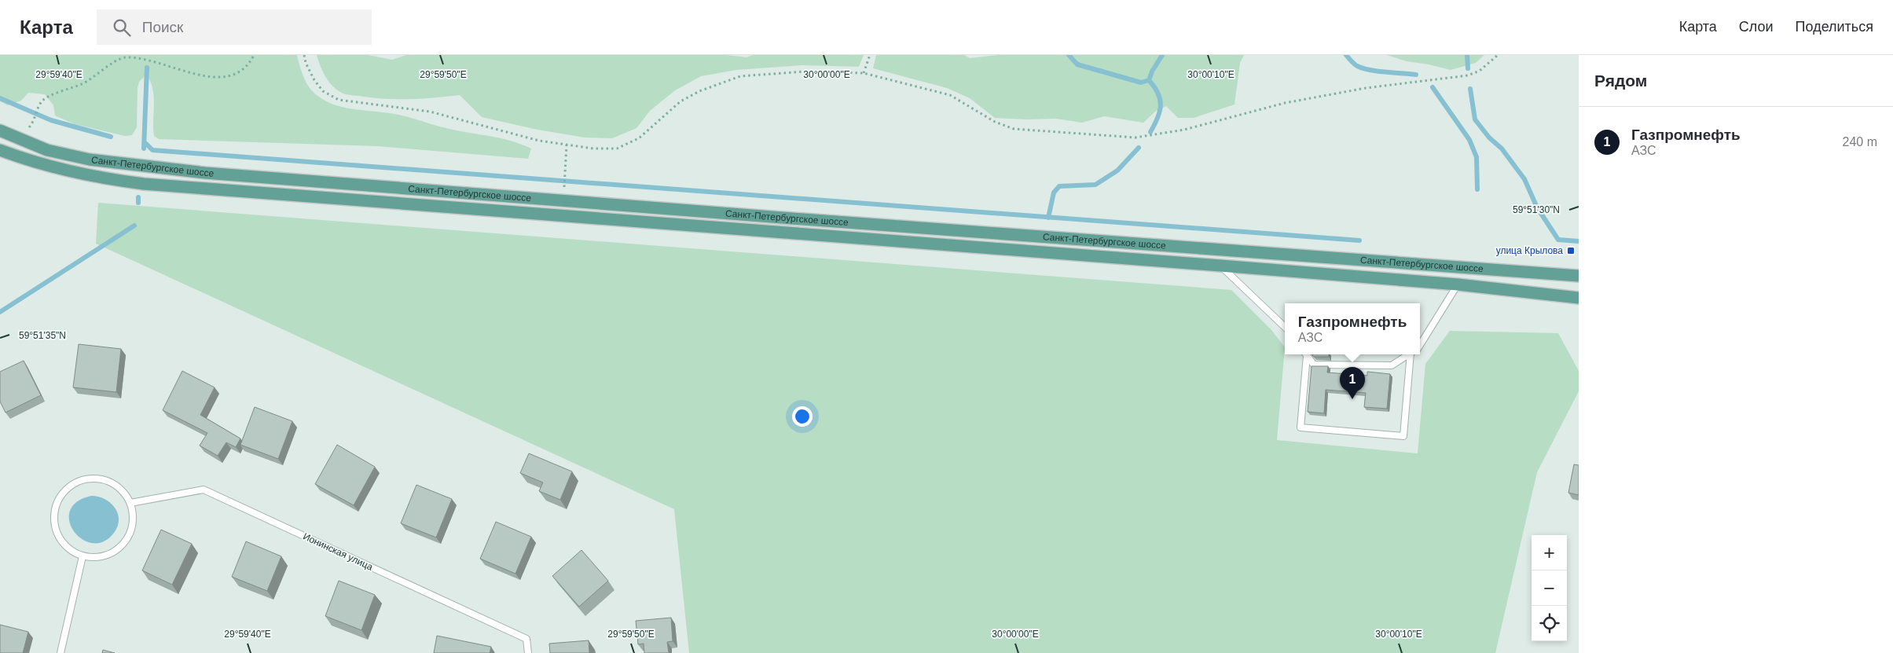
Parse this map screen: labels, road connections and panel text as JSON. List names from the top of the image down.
{
  "streets": {
    "main road": ["Санкт-Петербургское шоссе"],
    "lane": ["Ионинская улица"]
  },
  "places": {
    "transit": ["улица Крылова"]
  },
  "page": {
    "header": "Карта",
    "search": "Поиск",
    "nav": ["Карта", "Слои", "Поделиться"],
    "heading": "Рядом",
    "list": [
      {
        "mark": "1",
        "name": "Газпромнефть",
        "note": "АЗС",
        "value": "240 m"
      }
    ],
    "popup": ["Газпромнефть", "АЗС"],
    "pins": "1",
    "map_buttons": ["+", "−"]
  },
  "coordinates": [
    "29°59'40\"E",
    "29°59'50\"E",
    "30°00'00\"E",
    "30°00'10\"E",
    "59°51'30\"N",
    "59°51'35\"N"
  ]
}
